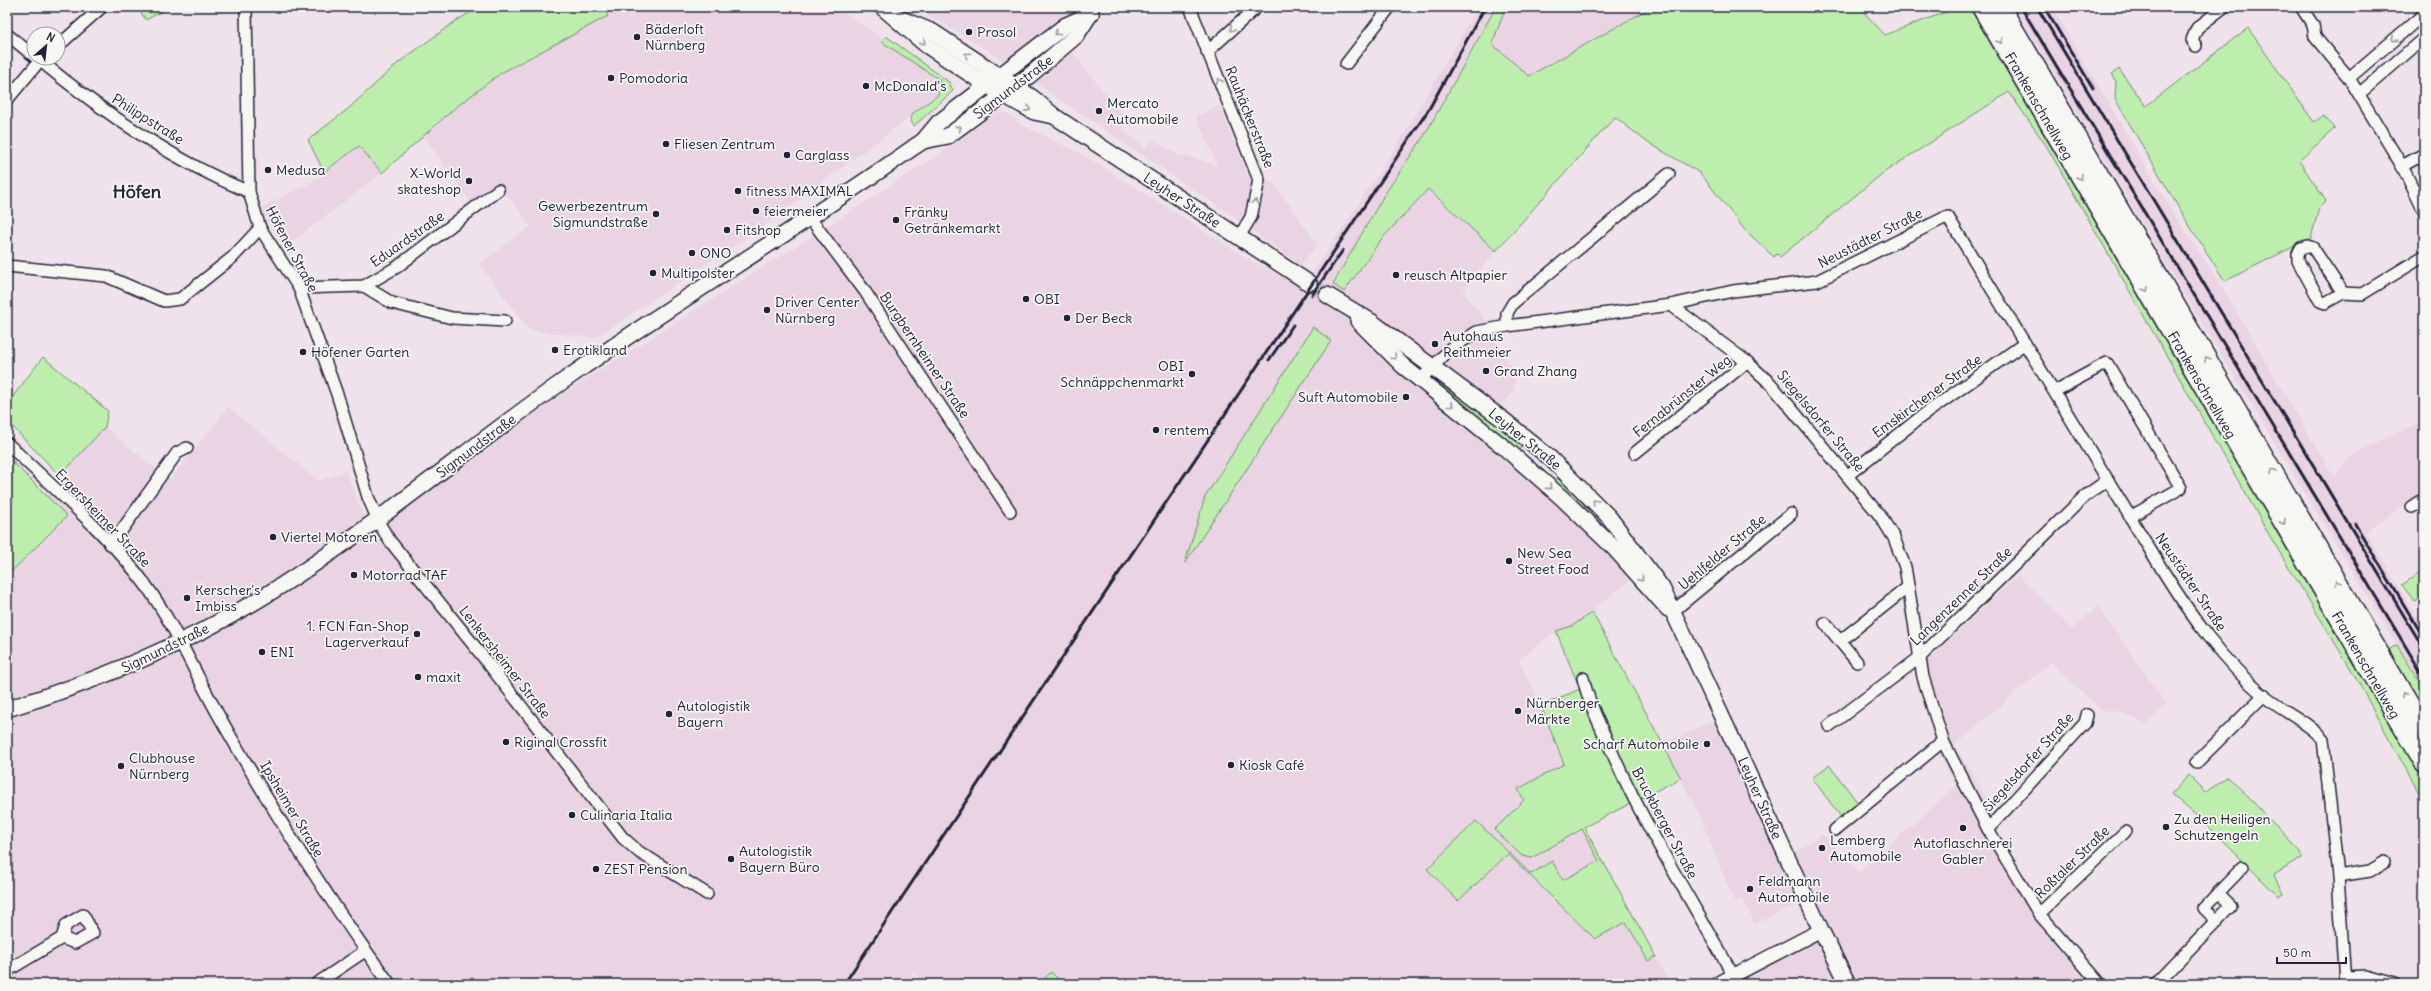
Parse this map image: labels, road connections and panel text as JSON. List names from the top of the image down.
{
  "streets": {
    "highway": ["Frankenschnellweg"],
    "main road": ["Sigmundstraße", "Leyher Straße"],
    "street": [
      "Rauhäckerstraße",
      "Philippstraße",
      "Neustädter Straße",
      "Eduardstraße",
      "Höfener Straße",
      "Burgbernheimer Straße",
      "Fernabrünster Weg",
      "Emskirchener Straße",
      "Siegelsdorfer Straße",
      "Ergersheimer Straße",
      "Uehlfelder Straße",
      "Langenzenner Straße",
      "Lenkersheimer Straße",
      "Ipsheimer Straße",
      "Bruckberger Straße",
      "Roßtaler Straße"
    ]
  },
  "crossings": [
    ["Sigmundstraße", "Leyher Straße"],
    ["Sigmundstraße", "Höfener Straße"],
    ["Sigmundstraße", "Burgbernheimer Straße"],
    ["Sigmundstraße", "Ergersheimer Straße"],
    ["Sigmundstraße", "Lenkersheimer Straße"],
    ["Sigmundstraße", "Ipsheimer Straße"],
    ["Rauhäckerstraße", "Leyher Straße"],
    ["Philippstraße", "Höfener Straße"],
    ["Leyher Straße", "Neustädter Straße"],
    ["Leyher Straße", "Uehlfelder Straße"],
    ["Neustädter Straße", "Emskirchener Straße"],
    ["Neustädter Straße", "Siegelsdorfer Straße"],
    ["Neustädter Straße", "Langenzenner Straße"],
    ["Eduardstraße", "Höfener Straße"],
    ["Höfener Straße", "Lenkersheimer Straße"],
    ["Fernabrünster Weg", "Siegelsdorfer Straße"],
    ["Emskirchener Straße", "Siegelsdorfer Straße"],
    ["Siegelsdorfer Straße", "Langenzenner Straße"],
    ["Siegelsdorfer Straße", "Roßtaler Straße"],
    ["Ergersheimer Straße", "Ipsheimer Straße"]
  ],
  "one_way": ["Rauhäckerstraße"],
  "districts": ["Höfen"],
  "places": [
    "Prosol",
    "Bäderloft Nürnberg",
    "Pomodoria",
    "McDonald's",
    "Mercato Automobile",
    "Fliesen Zentrum",
    "Carglass",
    "Medusa",
    "X-World skateshop",
    "fitness MAXIMAL",
    "feiermeier",
    "Gewerbezentrum Sigmundstraße",
    "Fränky Getränkemarkt",
    "Fitshop",
    "ONO",
    "Multipolster",
    "reusch Altpapier",
    "OBI",
    "Driver Center Nürnberg",
    "Der Beck",
    "Autohaus Reithmeier",
    "Erotikland",
    "Höfener Garten",
    "Grand Zhang",
    "OBI Schnäppchenmarkt",
    "Suft Automobile",
    "rentem",
    "Viertel Motoren",
    "New Sea Street Food",
    "Motorrad TAF",
    "Kerscher's Imbiss",
    "1. FCN Fan-Shop Lagerverkauf",
    "ENI",
    "maxit",
    "Nürnberger Märkte",
    "Autologistik Bayern",
    "Riginal Crossfit",
    "Scharf Automobile",
    "Kiosk Café",
    "Clubhouse Nürnberg",
    "Culinaria Italia",
    "Zu den Heiligen Schutzengeln",
    "Autoflaschnerei Gabler",
    "Lemberg Automobile",
    "Autologistik Bayern Büro",
    "ZEST Pension",
    "Feldmann Automobile"
  ],
  "scale_bar": "50 m",
  "north": "top right"
}
